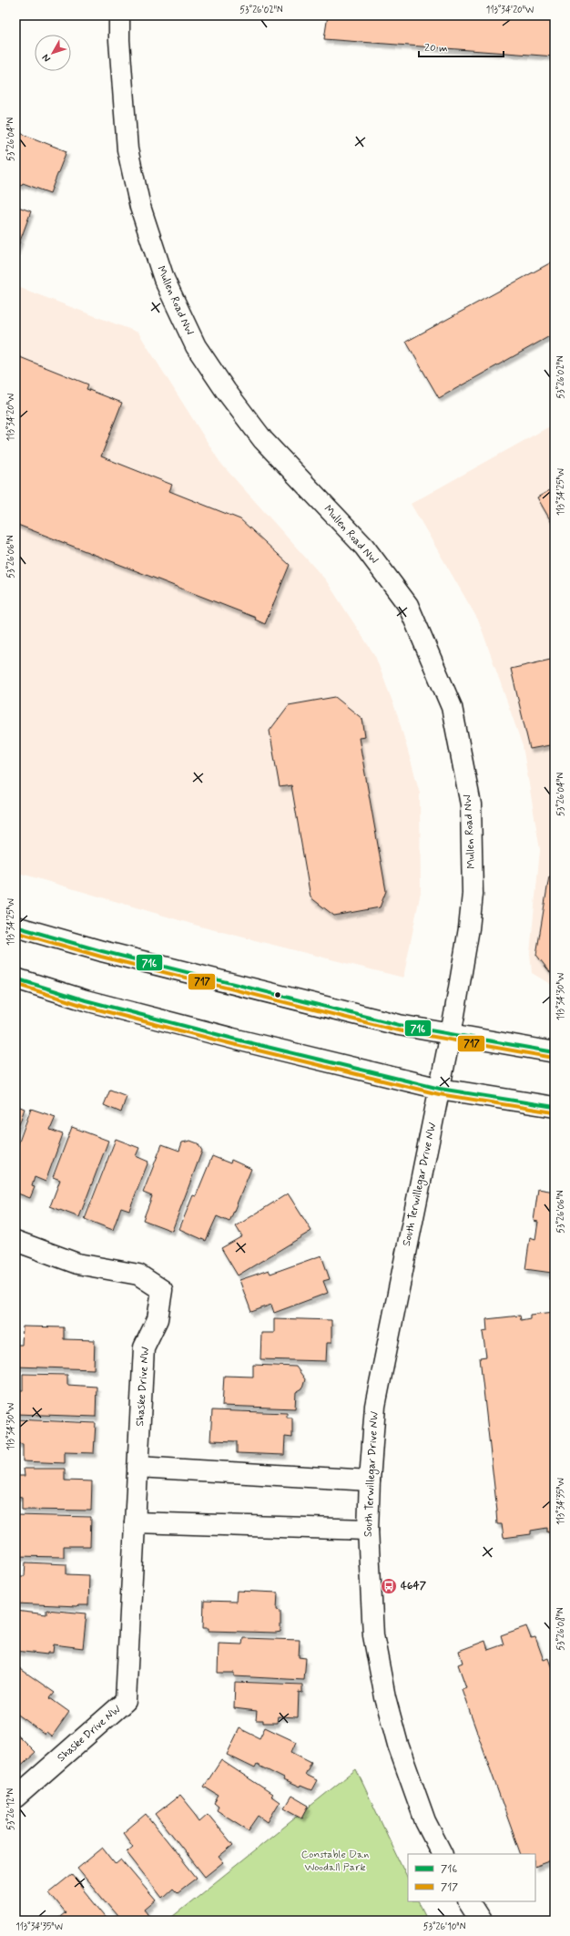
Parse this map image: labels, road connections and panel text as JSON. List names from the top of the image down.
{
  "streets": {
    "street": ["Mullen Road NW", "South Terwillegar Drive NW", "Shaske Drive NW"]
  },
  "crossings": [
    ["Mullen Road NW", "South Terwillegar Drive NW"]
  ],
  "parks": ["Constable Dan Woodall Park"],
  "places": {
    "bus stop": ["4647"]
  },
  "lines": ["transit line 716", "transit line 717"],
  "legend": ["716", "717"],
  "scale_bar": "20 m",
  "north": "bottom left",
  "coordinates": [
    "53°26'02\"N",
    "113°34'20\"W",
    "53°26'04\"N",
    "113°34'25\"W",
    "53°26'06\"N",
    "113°34'30\"W",
    "113°34'35\"W",
    "53°26'08\"N",
    "53°26'12\"N",
    "53°26'10\"N"
  ]
}
